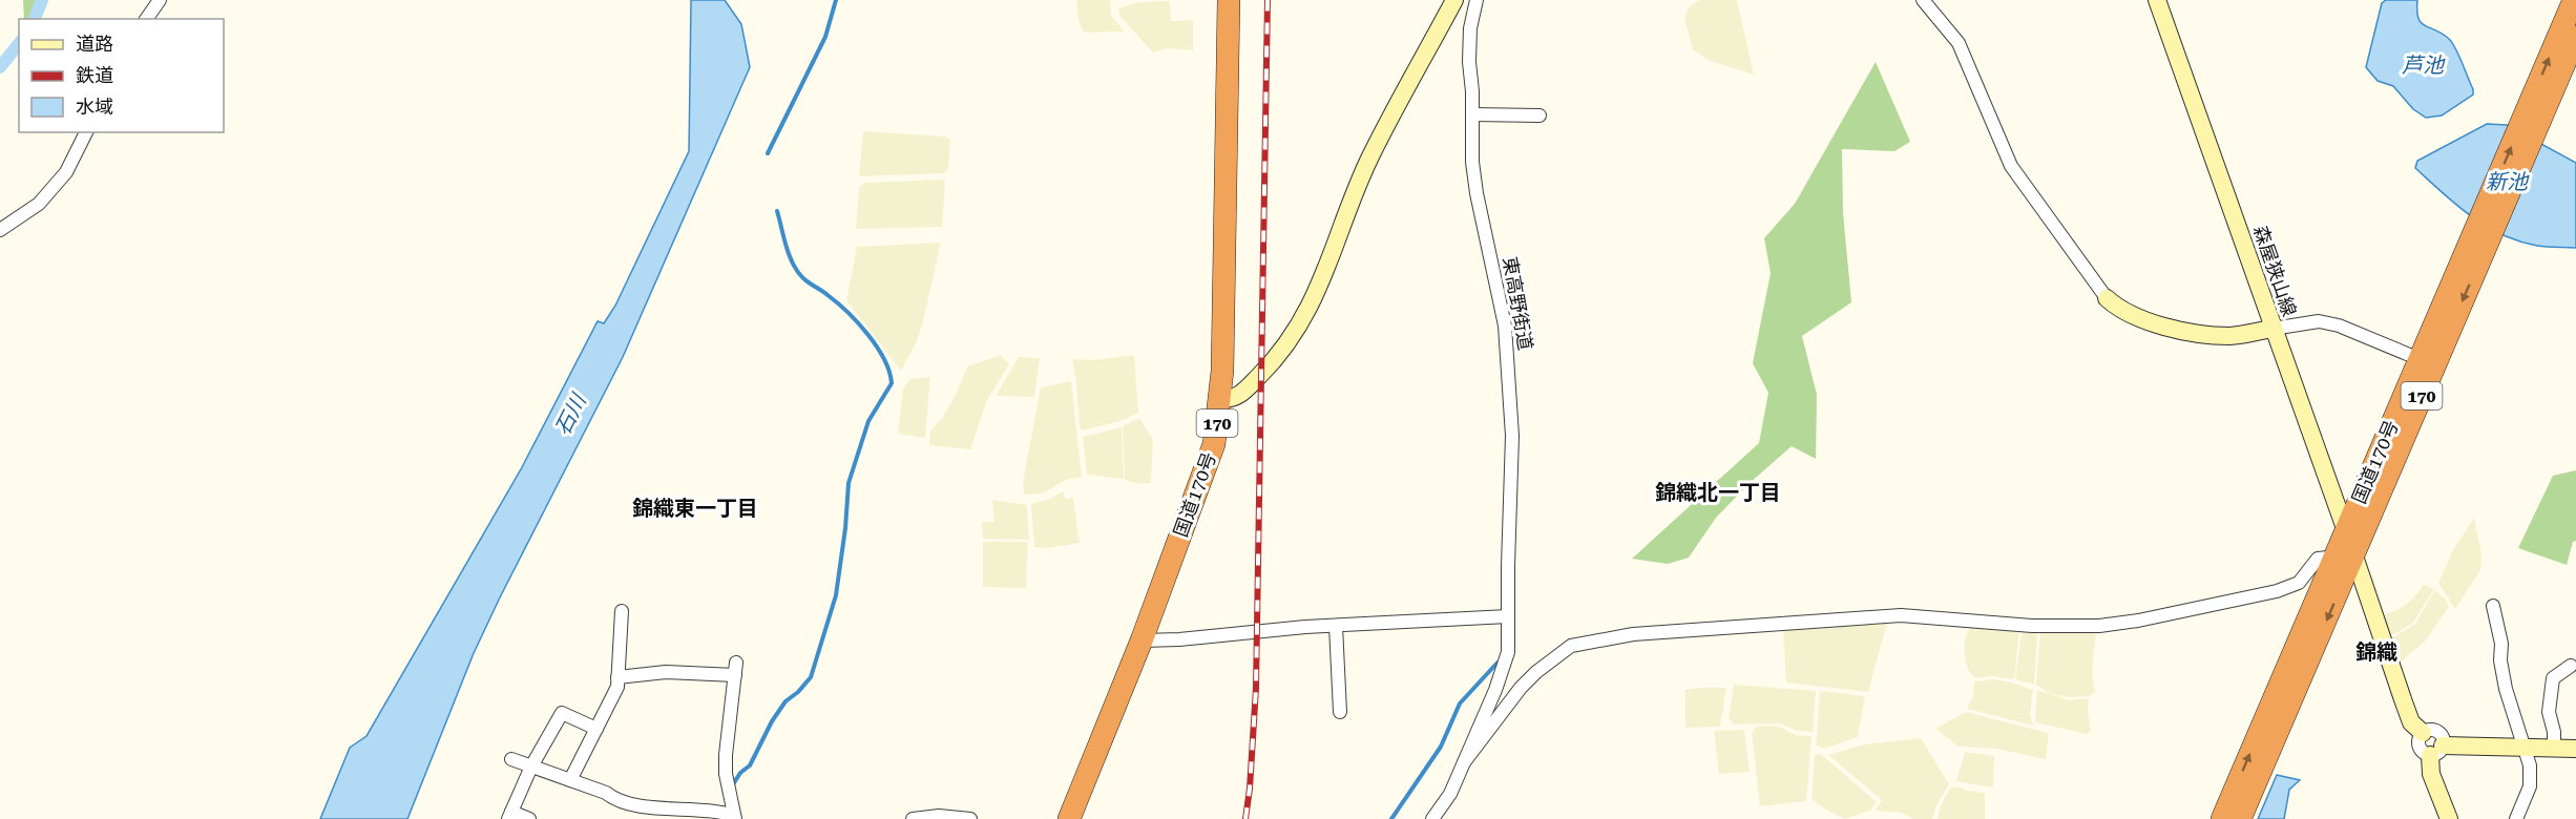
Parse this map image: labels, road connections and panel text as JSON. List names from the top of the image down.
{
  "streets": {
    "highway": ["170", "国道170号"],
    "street": ["森屋狭山線", "東高野街道"]
  },
  "crossings": [
    ["森屋狭山線", "国道170号"]
  ],
  "districts": ["錦織北一丁目", "錦織東一丁目", "錦織"],
  "water": ["芦池", "新池", "石川"],
  "legend": ["道路", "鉄道", "水域"]
}
